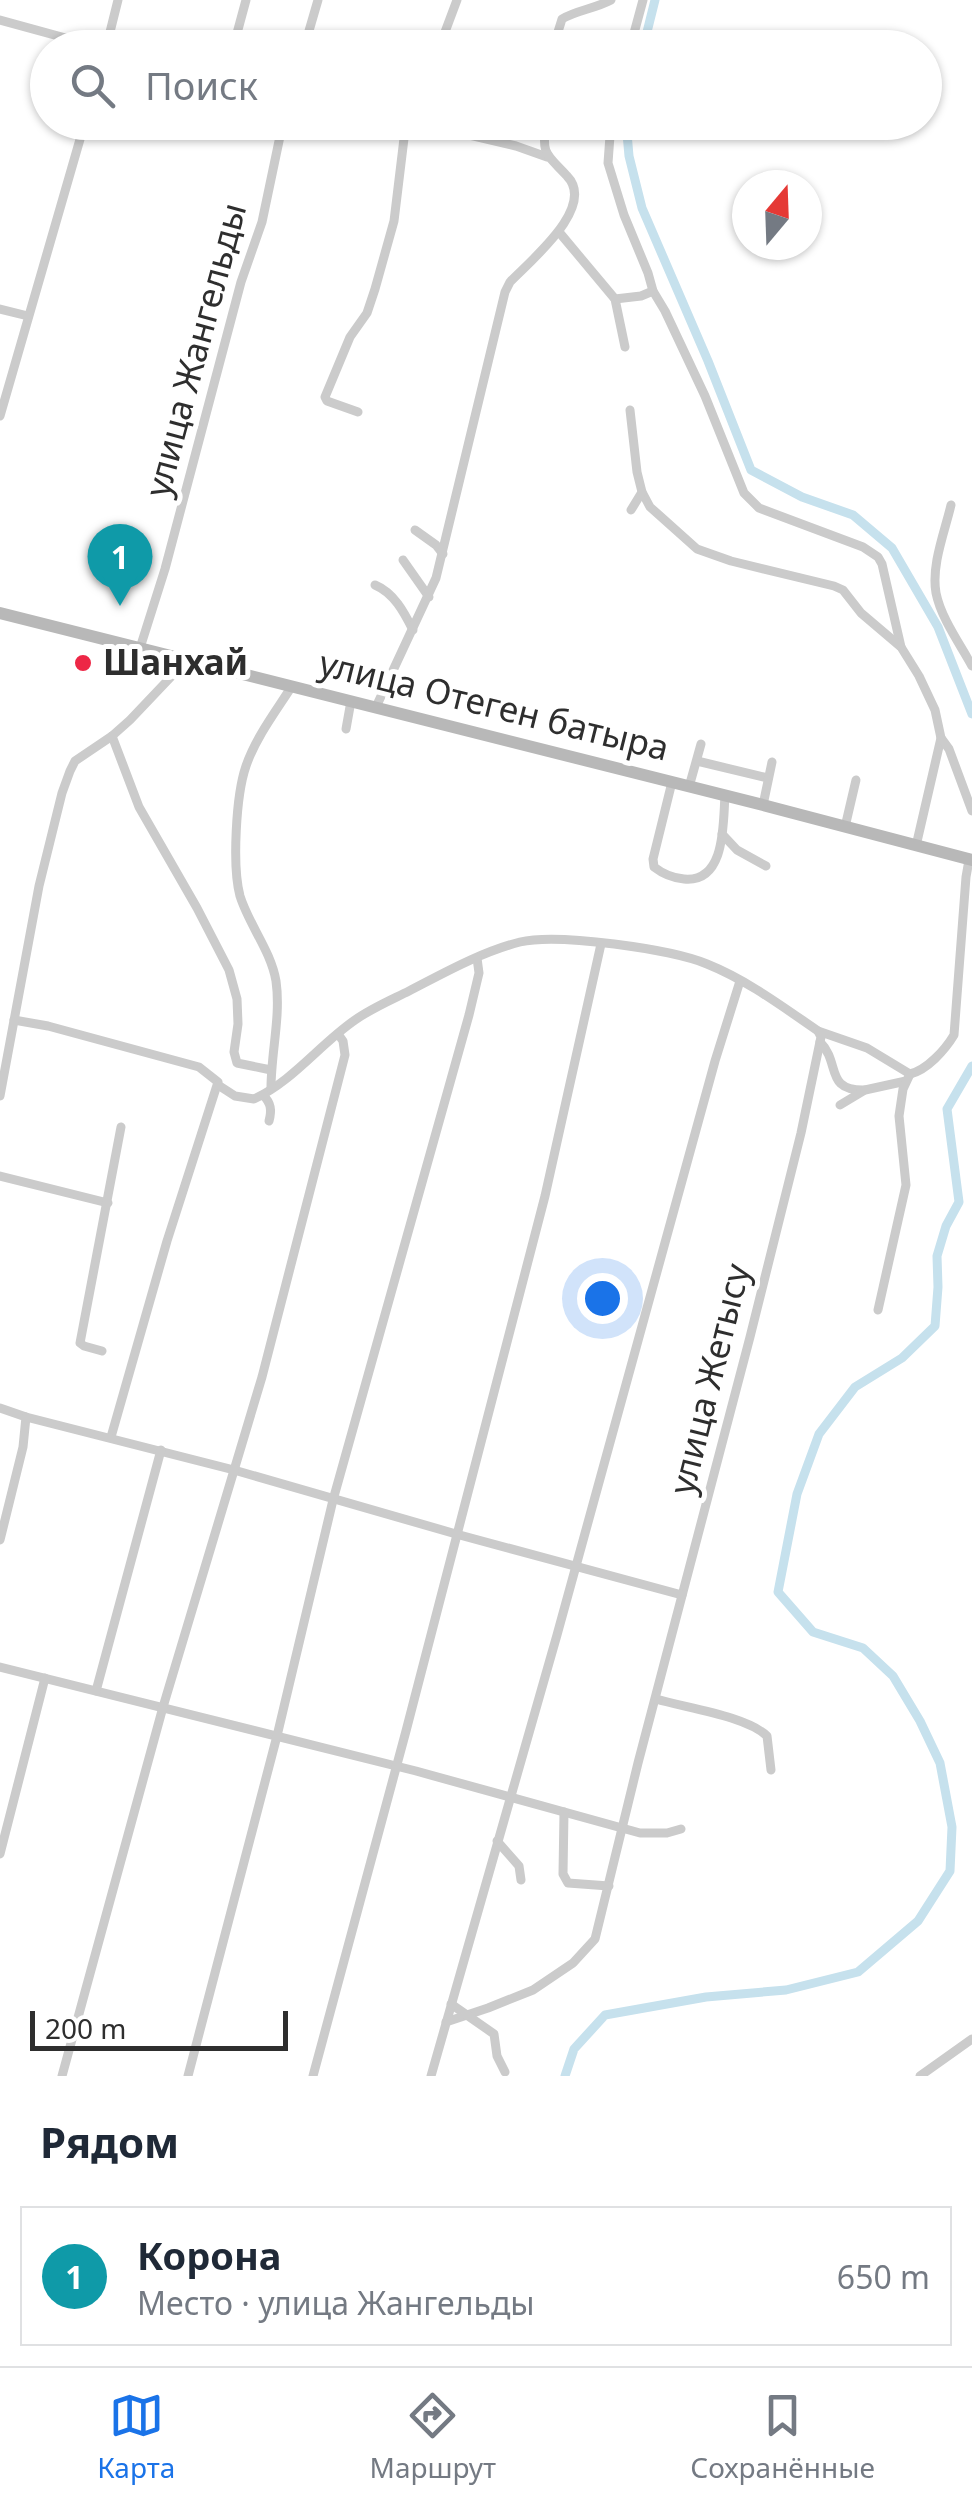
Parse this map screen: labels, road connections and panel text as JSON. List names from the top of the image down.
{
  "streets": {
    "main road": ["улица Отеген батыра"],
    "street": ["улица Жангельды", "улица Жетысу"]
  },
  "crossings": [
    ["улица Жангельды", "улица Отеген батыра"]
  ],
  "places": ["Шанхай"],
  "scale_bar": "200 m",
  "north": "top",
  "page": {
    "search": "Поиск",
    "pins": "1",
    "scale": "200 m",
    "heading": "Рядом",
    "list": [
      {
        "mark": "1",
        "name": "Корона",
        "note": "Место · улица Жангельды",
        "value": "650 m"
      }
    ],
    "nav": ["Карта", "Маршрут", "Сохранённые"]
  }
}
